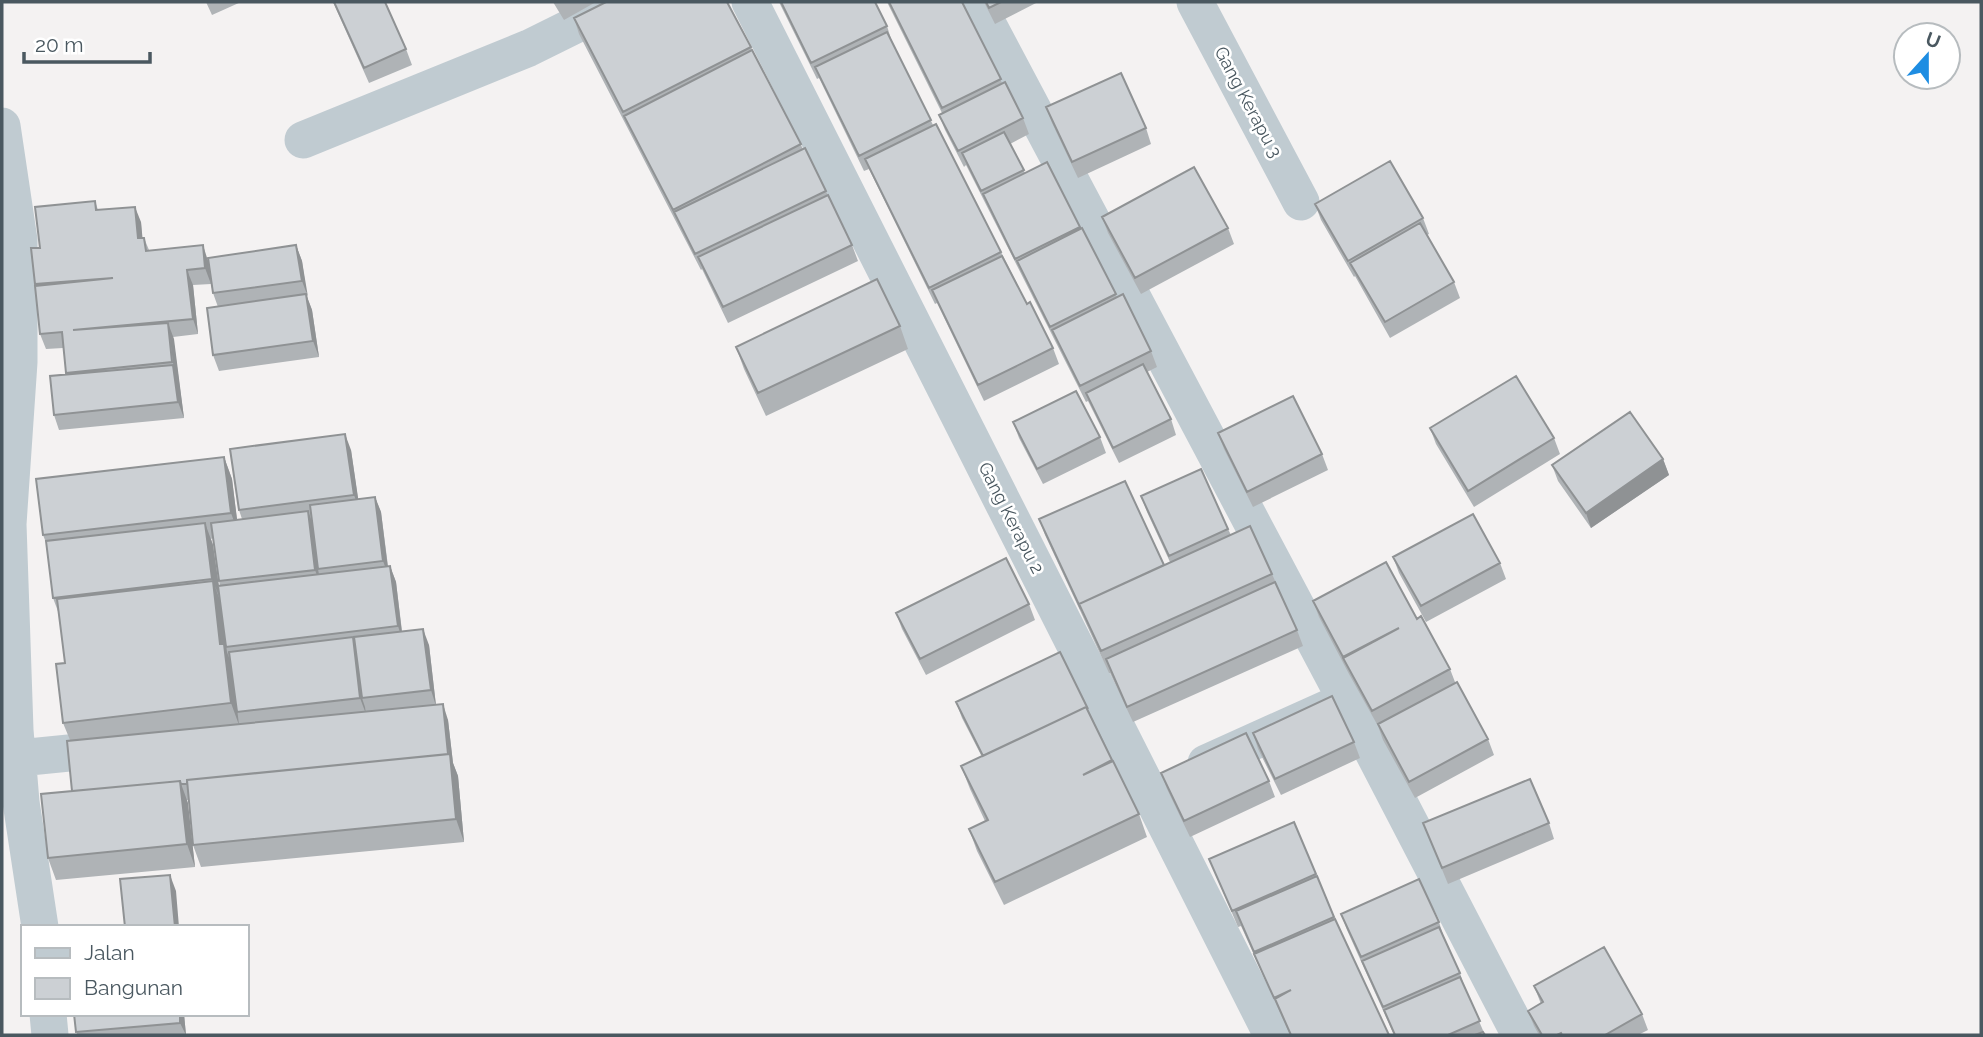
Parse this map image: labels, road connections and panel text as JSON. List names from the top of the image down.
{
  "streets": {
    "street": ["Gang Kerapu 3", "Gang Kerapu 2"]
  },
  "legend": ["Jalan", "Bangunan"],
  "scale_bar": "20 m",
  "north": "top"
}
